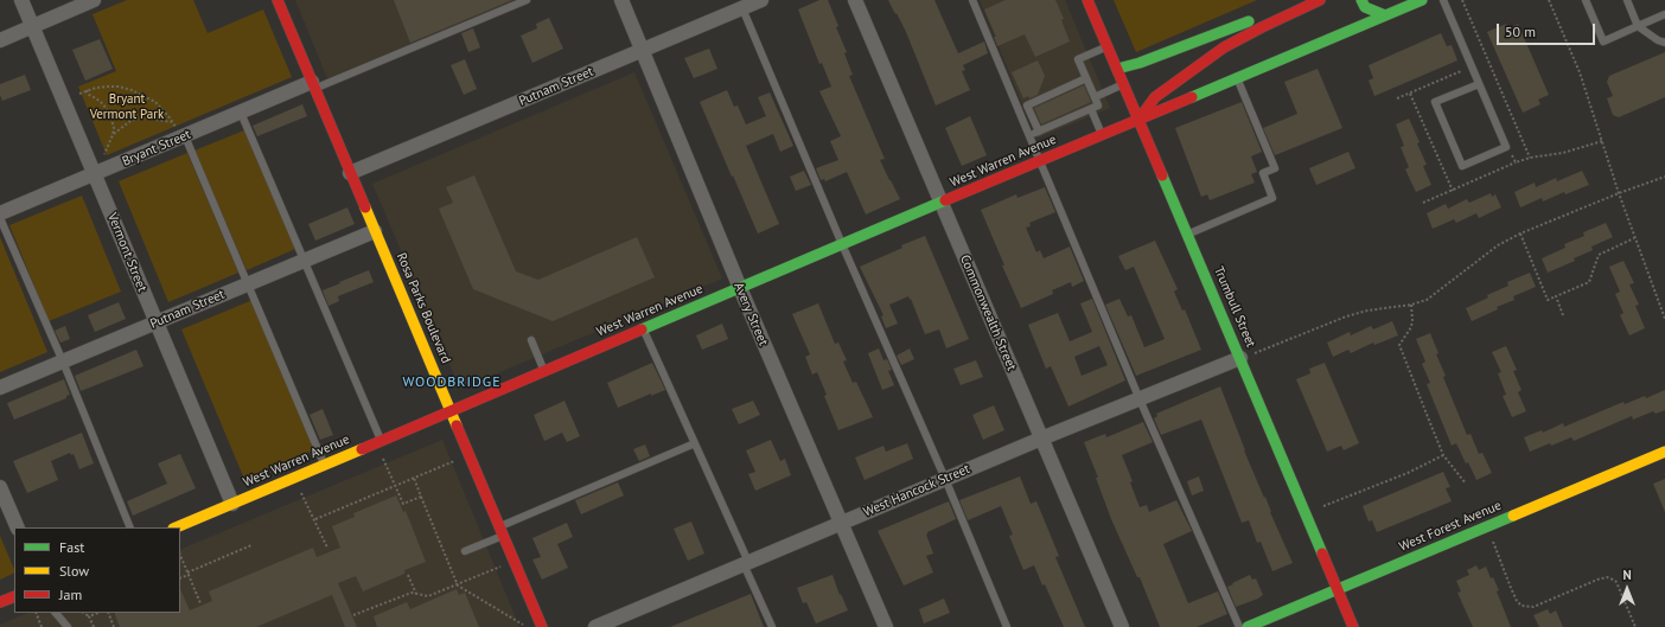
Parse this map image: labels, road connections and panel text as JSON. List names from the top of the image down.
{
  "streets": {
    "main road": [
      "West Warren Avenue",
      "Trumbull Street",
      "Rosa Parks Boulevard",
      "West Forest Avenue"
    ],
    "street": [
      "Putnam Street",
      "Bryant Street",
      "Vermont Street",
      "Commonwealth Street",
      "Avery Street",
      "West Hancock Street"
    ]
  },
  "crossings": [
    ["Putnam Street", "Vermont Street"],
    ["Putnam Street", "Rosa Parks Boulevard"],
    ["Putnam Street", "Avery Street"],
    ["Bryant Street", "Vermont Street"],
    ["Bryant Street", "Rosa Parks Boulevard"],
    ["West Warren Avenue", "Vermont Street"],
    ["West Warren Avenue", "Trumbull Street"],
    ["West Warren Avenue", "Rosa Parks Boulevard"],
    ["West Warren Avenue", "Commonwealth Street"],
    ["West Warren Avenue", "Avery Street"],
    ["Trumbull Street", "West Hancock Street"],
    ["Trumbull Street", "West Forest Avenue"],
    ["Commonwealth Street", "West Hancock Street"],
    ["Avery Street", "West Hancock Street"]
  ],
  "districts": ["WOODBRIDGE"],
  "parks": ["Bryant Vermont Park"],
  "legend": ["Fast", "Slow", "Jam"],
  "scale_bar": "50 m",
  "north": "top"
}
